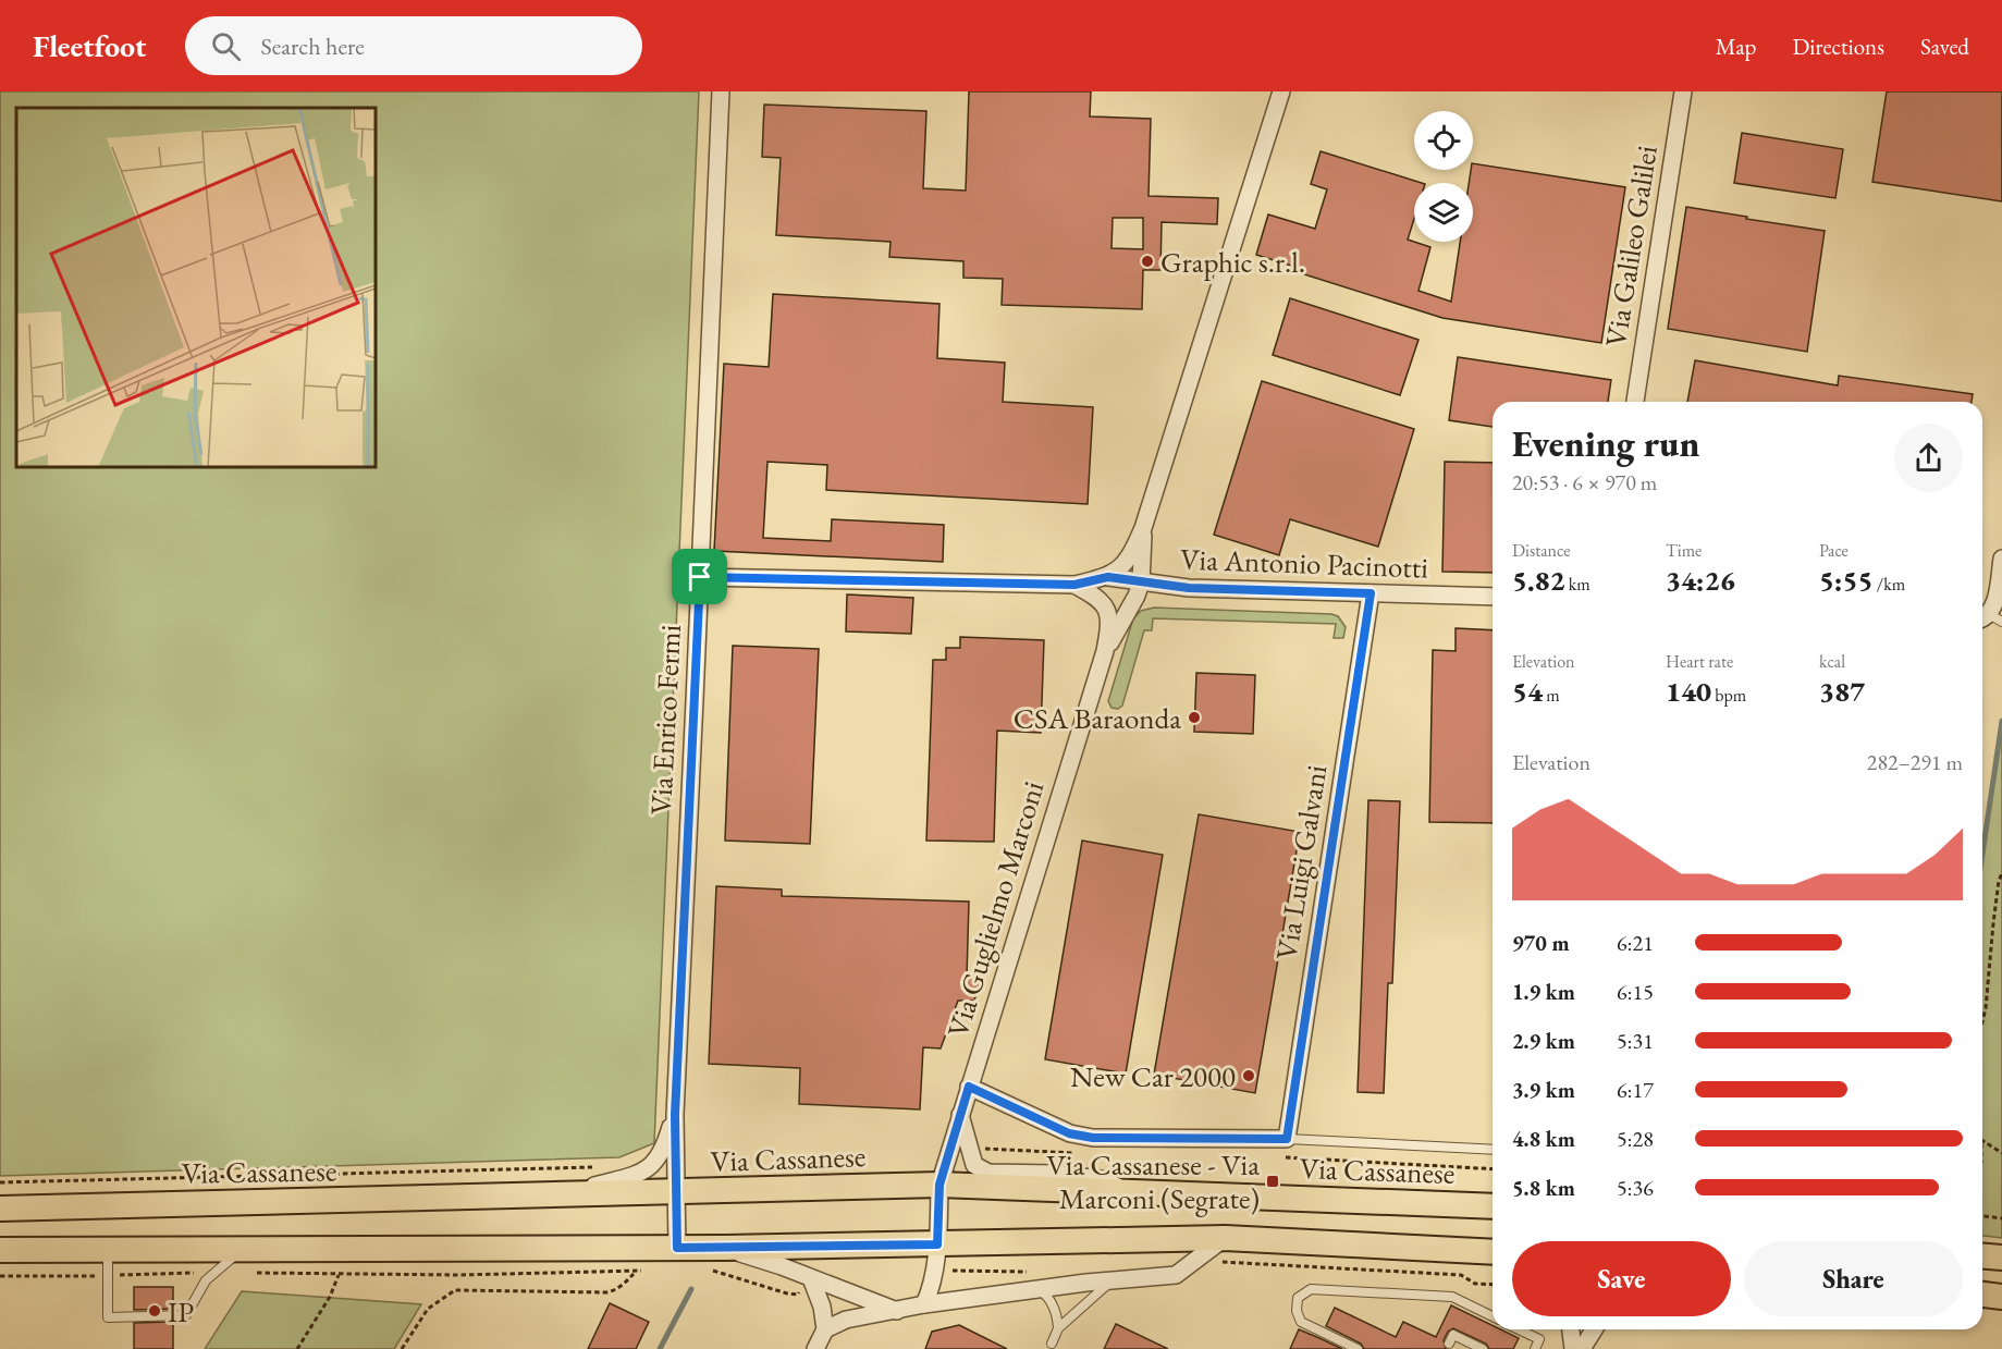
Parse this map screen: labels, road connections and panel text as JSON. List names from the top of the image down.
{
  "streets": {
    "main road": ["Via Cassanese"],
    "street": [
      "Via Galileo Galilei",
      "Via Antonio Pacinotti",
      "Via Enrico Fermi",
      "Via Luigi Galvani",
      "Via Guglielmo Marconi"
    ]
  },
  "crossings": [
    ["Via Antonio Pacinotti", "Via Luigi Galvani"],
    ["Via Antonio Pacinotti", "Via Guglielmo Marconi"],
    ["Via Enrico Fermi", "Via Cassanese"],
    ["Via Guglielmo Marconi", "Via Cassanese"]
  ],
  "places": {
    "other": [
      "Graphic s.r.l.",
      "CSA Baraonda",
      "New Car 2000",
      "IP"
    ],
    "transit": ["Via Cassanese - Via Marconi (Segrate)"]
  },
  "page": {
    "header": "Fleetfoot",
    "search": "Search here",
    "nav": ["Map", "Directions", "Saved"],
    "heading": ["Evening run", "20:53 · 6 × 970 m"],
    "stats": [
      ["Distance", "5.82 km"],
      ["Time", "34:26"],
      ["Pace", "5:55 /km"],
      ["Elevation", "54 m"],
      ["Heart rate", "140 bpm"],
      ["kcal", "387"]
    ],
    "chart": ["Elevation", "282–291 m"],
    "list": [
      {
        "name": "970 m",
        "note": "6:21"
      },
      {
        "name": "1.9 km",
        "note": "6:15"
      },
      {
        "name": "2.9 km",
        "note": "5:31"
      },
      {
        "name": "3.9 km",
        "note": "6:17"
      },
      {
        "name": "4.8 km",
        "note": "5:28"
      },
      {
        "name": "5.8 km",
        "note": "5:36"
      }
    ],
    "buttons": ["Save", "Share"]
  }
}
